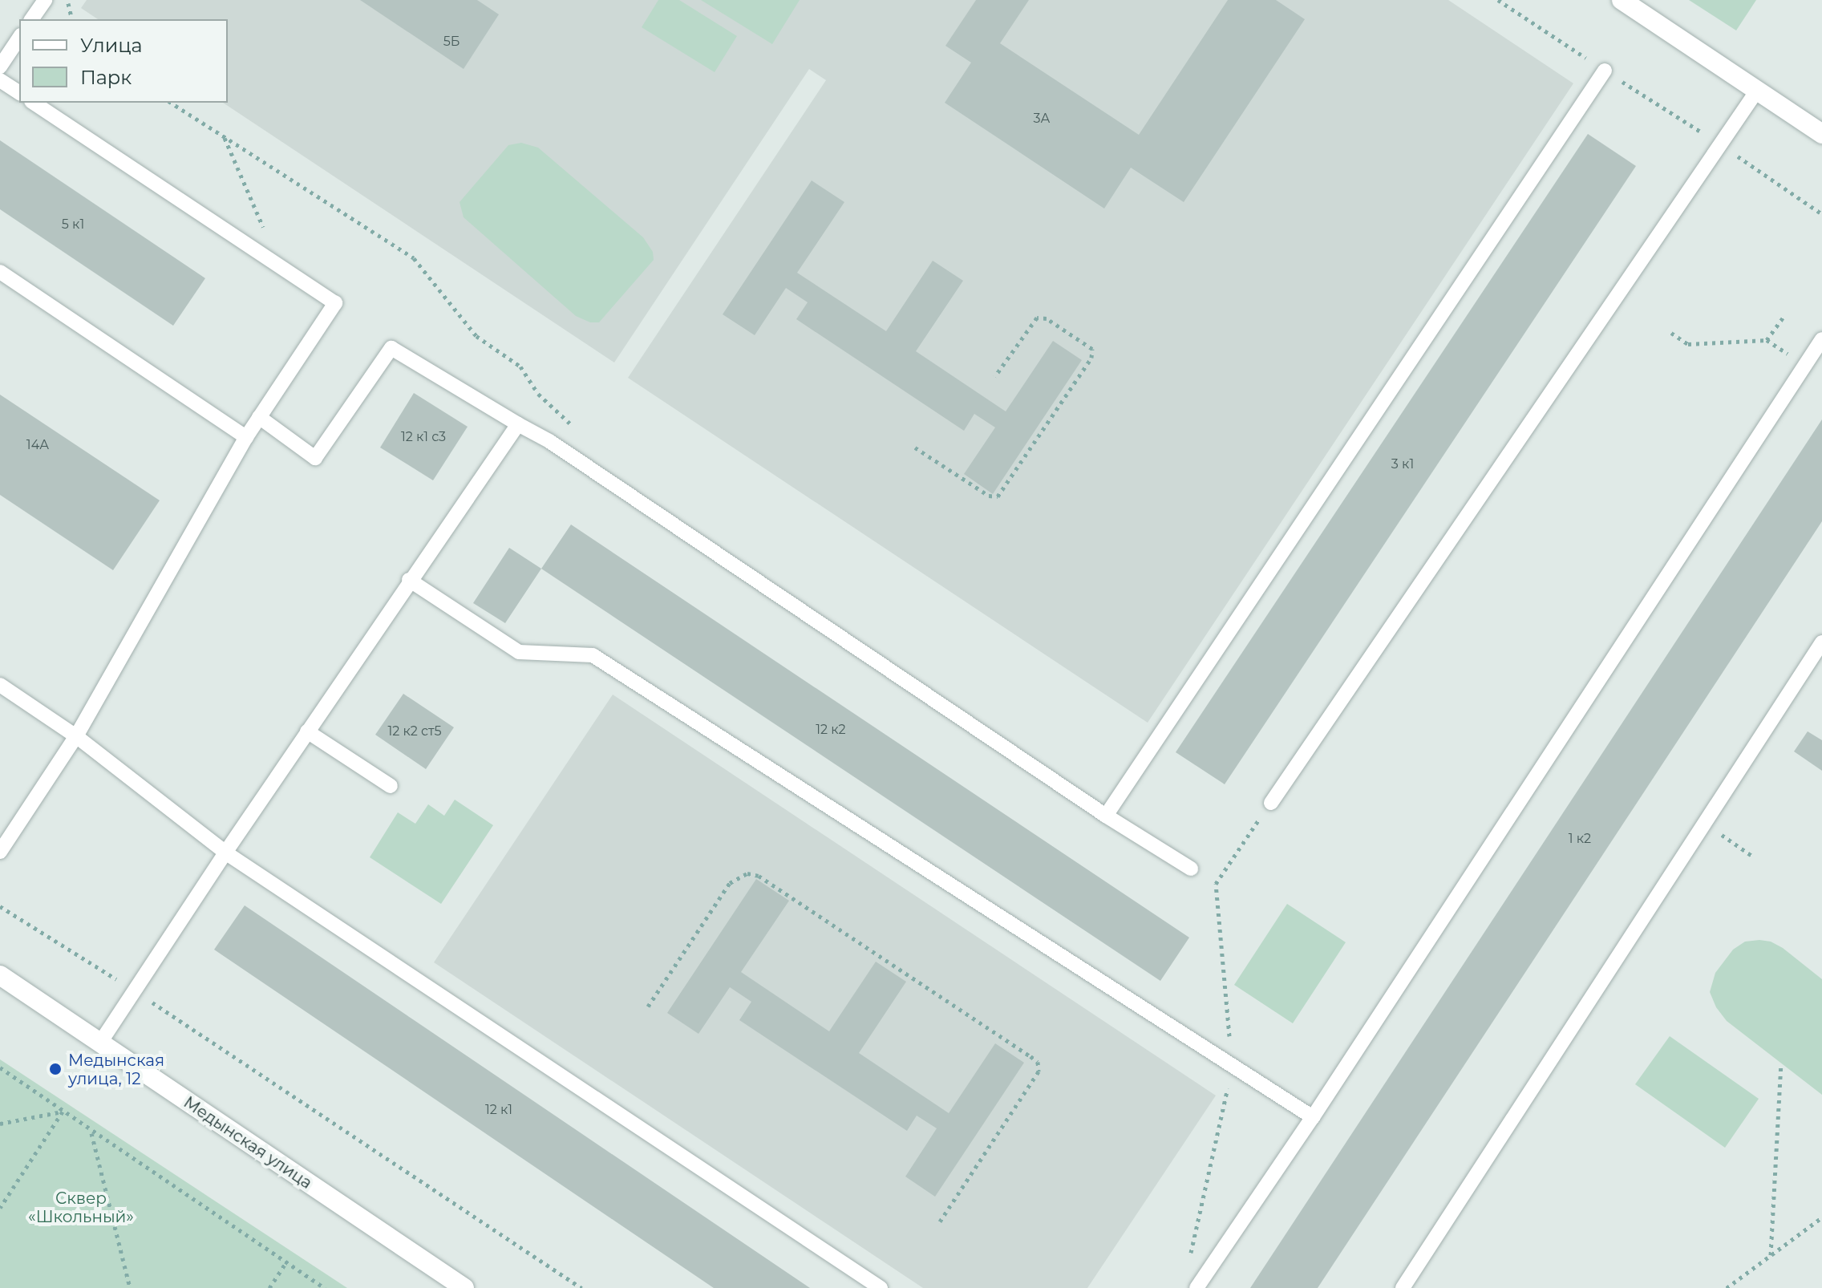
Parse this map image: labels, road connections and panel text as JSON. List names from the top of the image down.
{
  "streets": {
    "street": ["Медынская улица"]
  },
  "parks": ["Сквер «Школьный»"],
  "places": ["Медынская улица, 12"],
  "house_numbers": [
    "5Б",
    "3А",
    "5 к1",
    "12 к1 с3",
    "14А",
    "3 к1",
    "12 к2",
    "12 к2 ст5",
    "1 к2",
    "12 к1"
  ],
  "legend": ["Улица", "Парк"]
}
